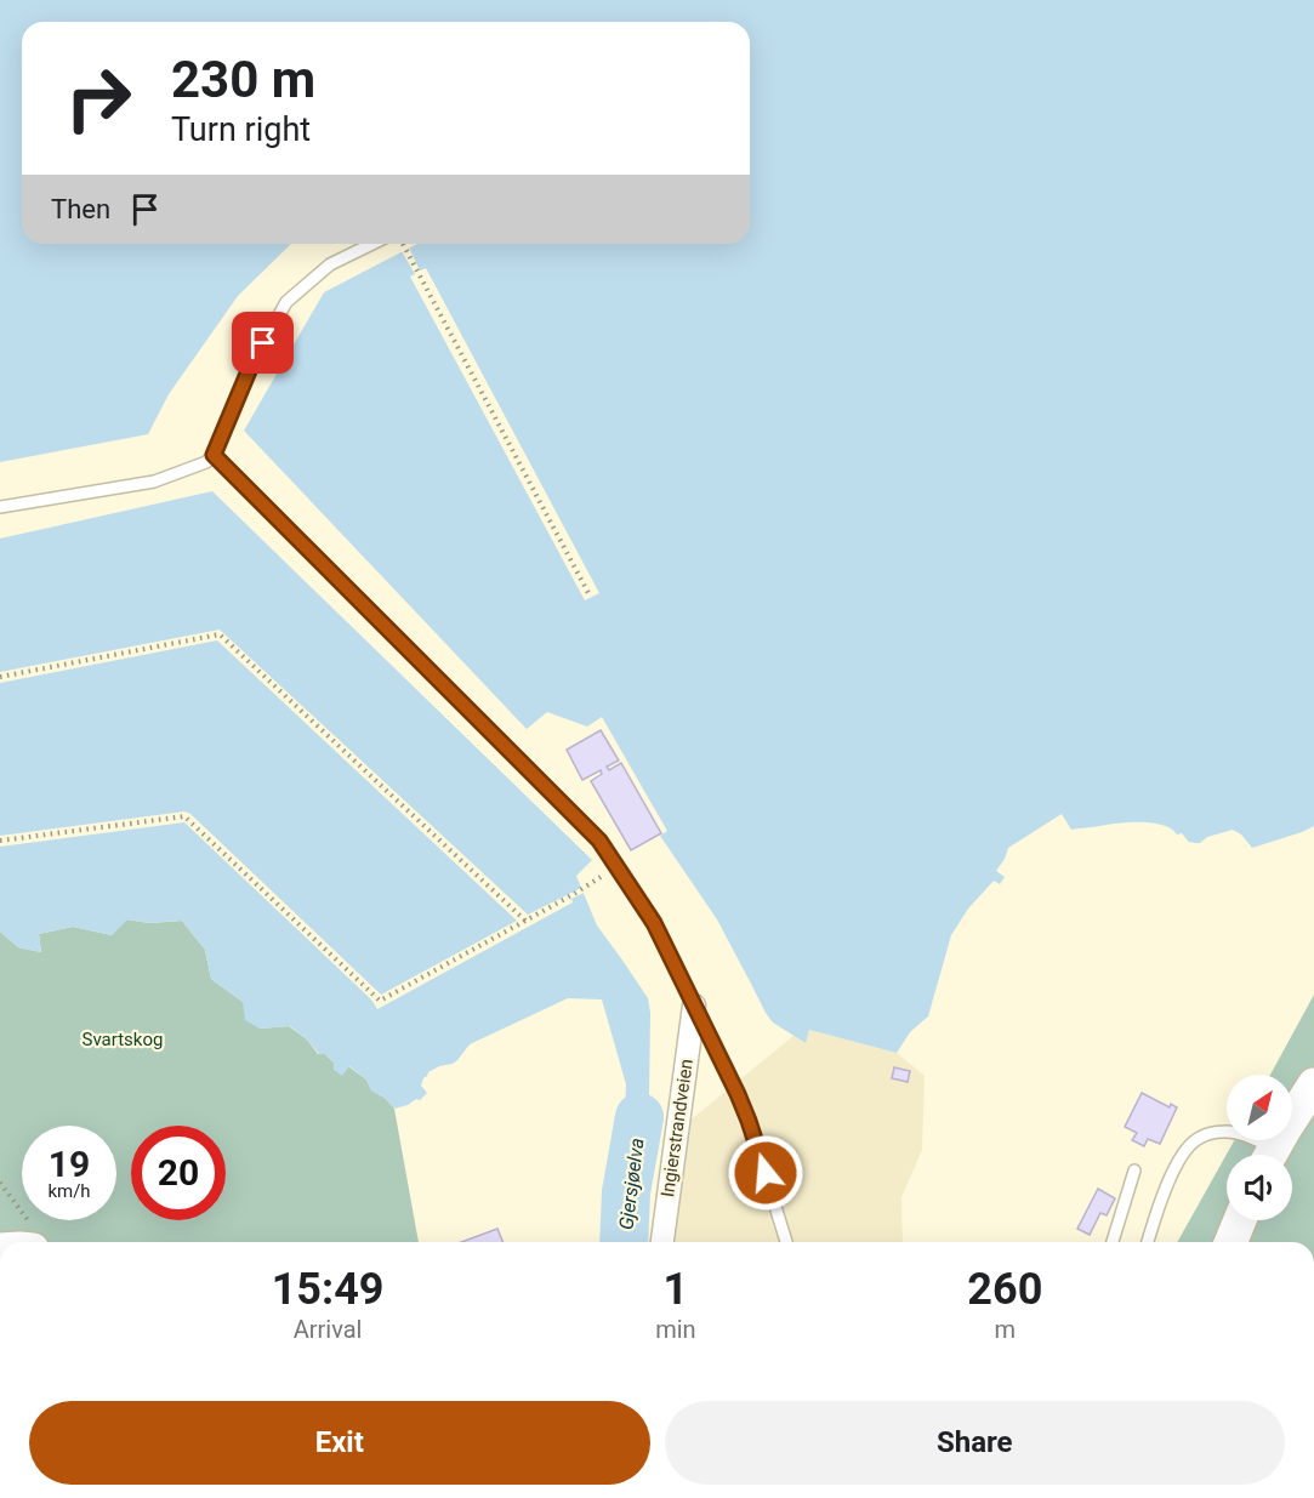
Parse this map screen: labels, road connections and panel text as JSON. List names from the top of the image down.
{
  "streets": {
    "street": ["Ingierstrandveien"]
  },
  "water": ["Gjersjøelva"],
  "parks": ["Svartskog"],
  "north": "top right",
  "page": {
    "turn": ["230 m", "Turn right"],
    "then": "Then",
    "speed": "19 km/h",
    "limit": "20",
    "eta": [
      "15:49",
      "Arrival",
      "1",
      "min",
      "260",
      "m"
    ],
    "buttons": ["Exit", "Share"]
  }
}
